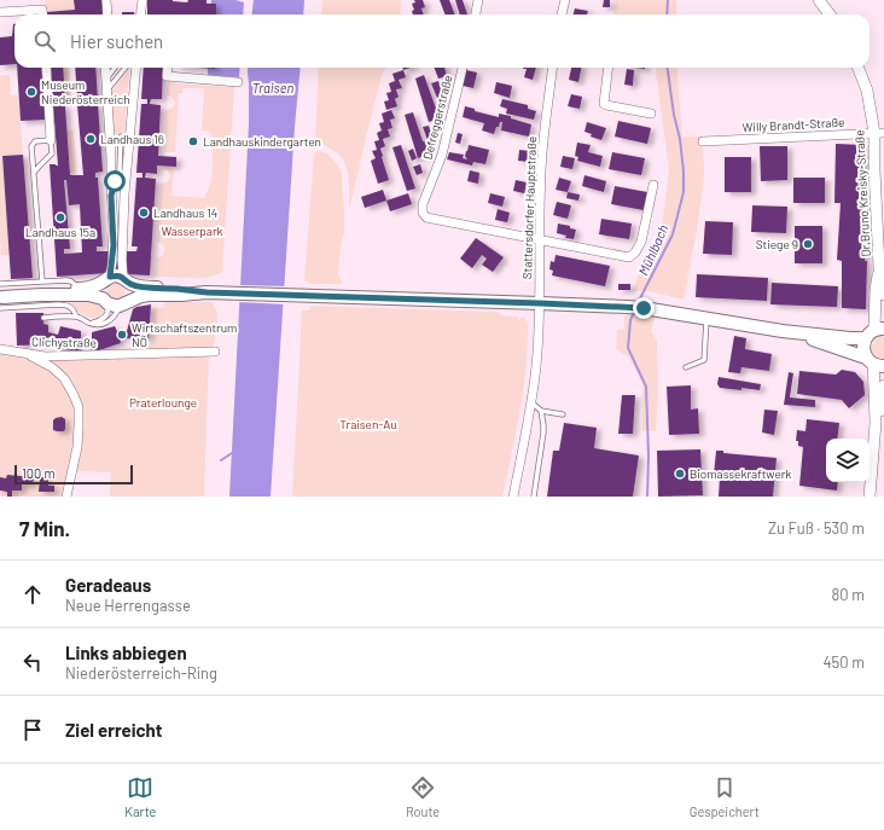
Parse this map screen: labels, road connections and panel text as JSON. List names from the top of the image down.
{
  "streets": {
    "main road": ["Dr.Bruno Kreisky-Straße"],
    "street": [
      "Defreggerstraße",
      "Willy Brandt-Straße",
      "Stattersdorfer Hauptstraße",
      "Clichystraße"
    ]
  },
  "crossings": [
    ["Defreggerstraße", "Stattersdorfer Hauptstraße"],
    ["Willy Brandt-Straße", "Dr.Bruno Kreisky-Straße"]
  ],
  "water": ["Traisen", "Mühlbach"],
  "parks": ["Wasserpark", "Praterlounge", "Traisen-Au"],
  "places": [
    "Museum Niederösterreich",
    "Landhaus 16",
    "Landhauskindergarten",
    "Landhaus 14",
    "Landhaus 15a",
    "Stiege 9",
    "Wirtschaftszentrum NÖ",
    "Biomassekraftwerk"
  ],
  "scale_bar": "100 m",
  "page": {
    "search": "Hier suchen",
    "scale": "100 m",
    "heading": ["7 Min.", "Zu Fuß · 530 m"],
    "list": [
      ["Geradeaus", "Neue Herrengasse", "80 m"],
      ["Links abbiegen", "Niederösterreich-Ring", "450 m"],
      "Ziel erreicht"
    ],
    "nav": ["Karte", "Route", "Gespeichert"]
  }
}
